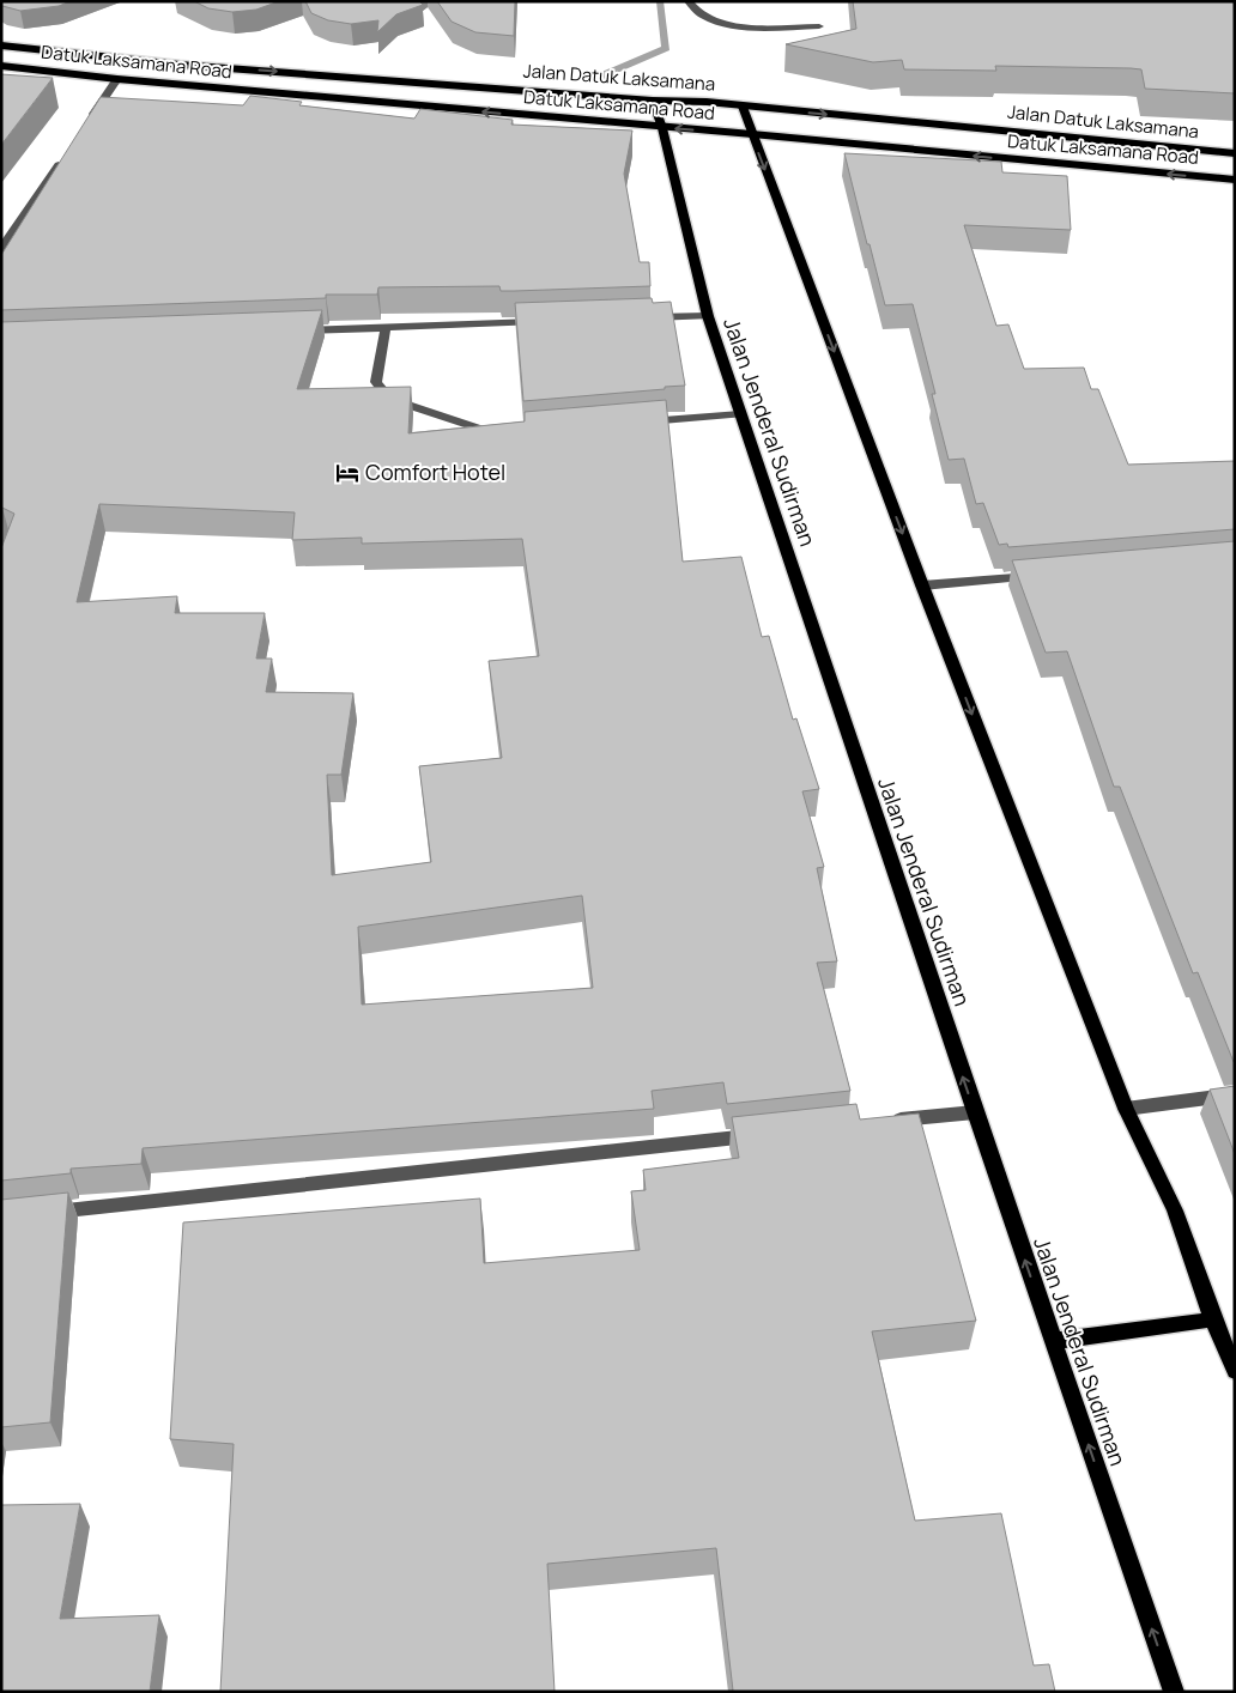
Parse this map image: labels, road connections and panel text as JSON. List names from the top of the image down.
{
  "streets": {
    "highway": ["Datuk Laksamana Road", "Jalan Datuk Laksamana"],
    "main road": ["Jalan Jenderal Sudirman"]
  },
  "crossings": [
    ["Datuk Laksamana Road", "Jalan Jenderal Sudirman"],
    ["Jalan Datuk Laksamana", "Jalan Jenderal Sudirman"]
  ],
  "one_way": ["Datuk Laksamana Road", "Jalan Datuk Laksamana"],
  "places": {
    "hotel": ["Comfort Hotel"]
  }
}
